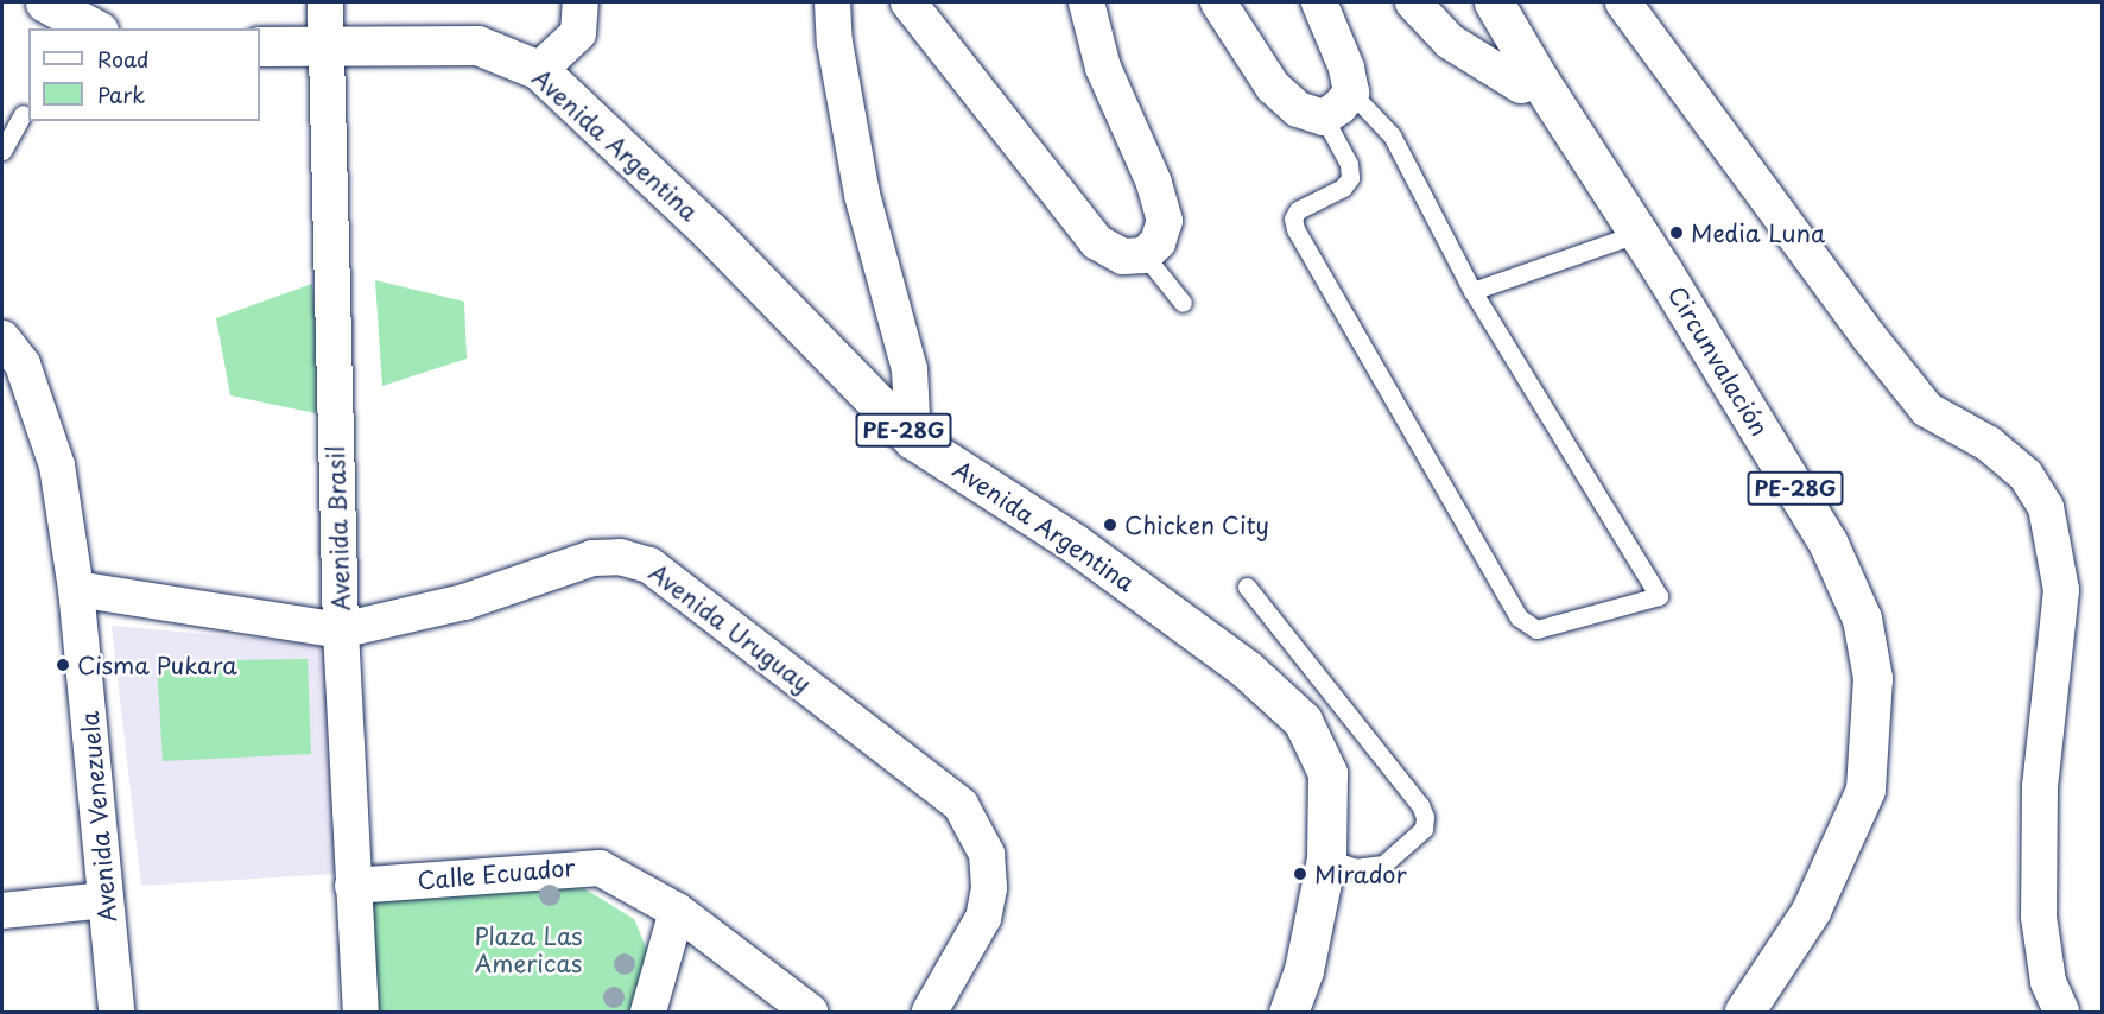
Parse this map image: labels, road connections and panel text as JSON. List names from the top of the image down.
{
  "streets": {
    "highway": ["Avenida Argentina", "Circunvalación", "PE-28G"],
    "street": [
      "Avenida Brasil",
      "Avenida Uruguay",
      "Avenida Venezuela",
      "Calle Ecuador"
    ]
  },
  "crossings": [
    ["Avenida Argentina", "Avenida Brasil"],
    ["Avenida Brasil", "Avenida Uruguay"],
    ["Avenida Brasil", "Calle Ecuador"],
    ["Avenida Uruguay", "Avenida Venezuela"]
  ],
  "parks": ["Plaza Las Americas"],
  "places": [
    "Media Luna",
    "Chicken City",
    "Cisma Pukara",
    "Mirador"
  ],
  "legend": ["Road", "Park"]
}
